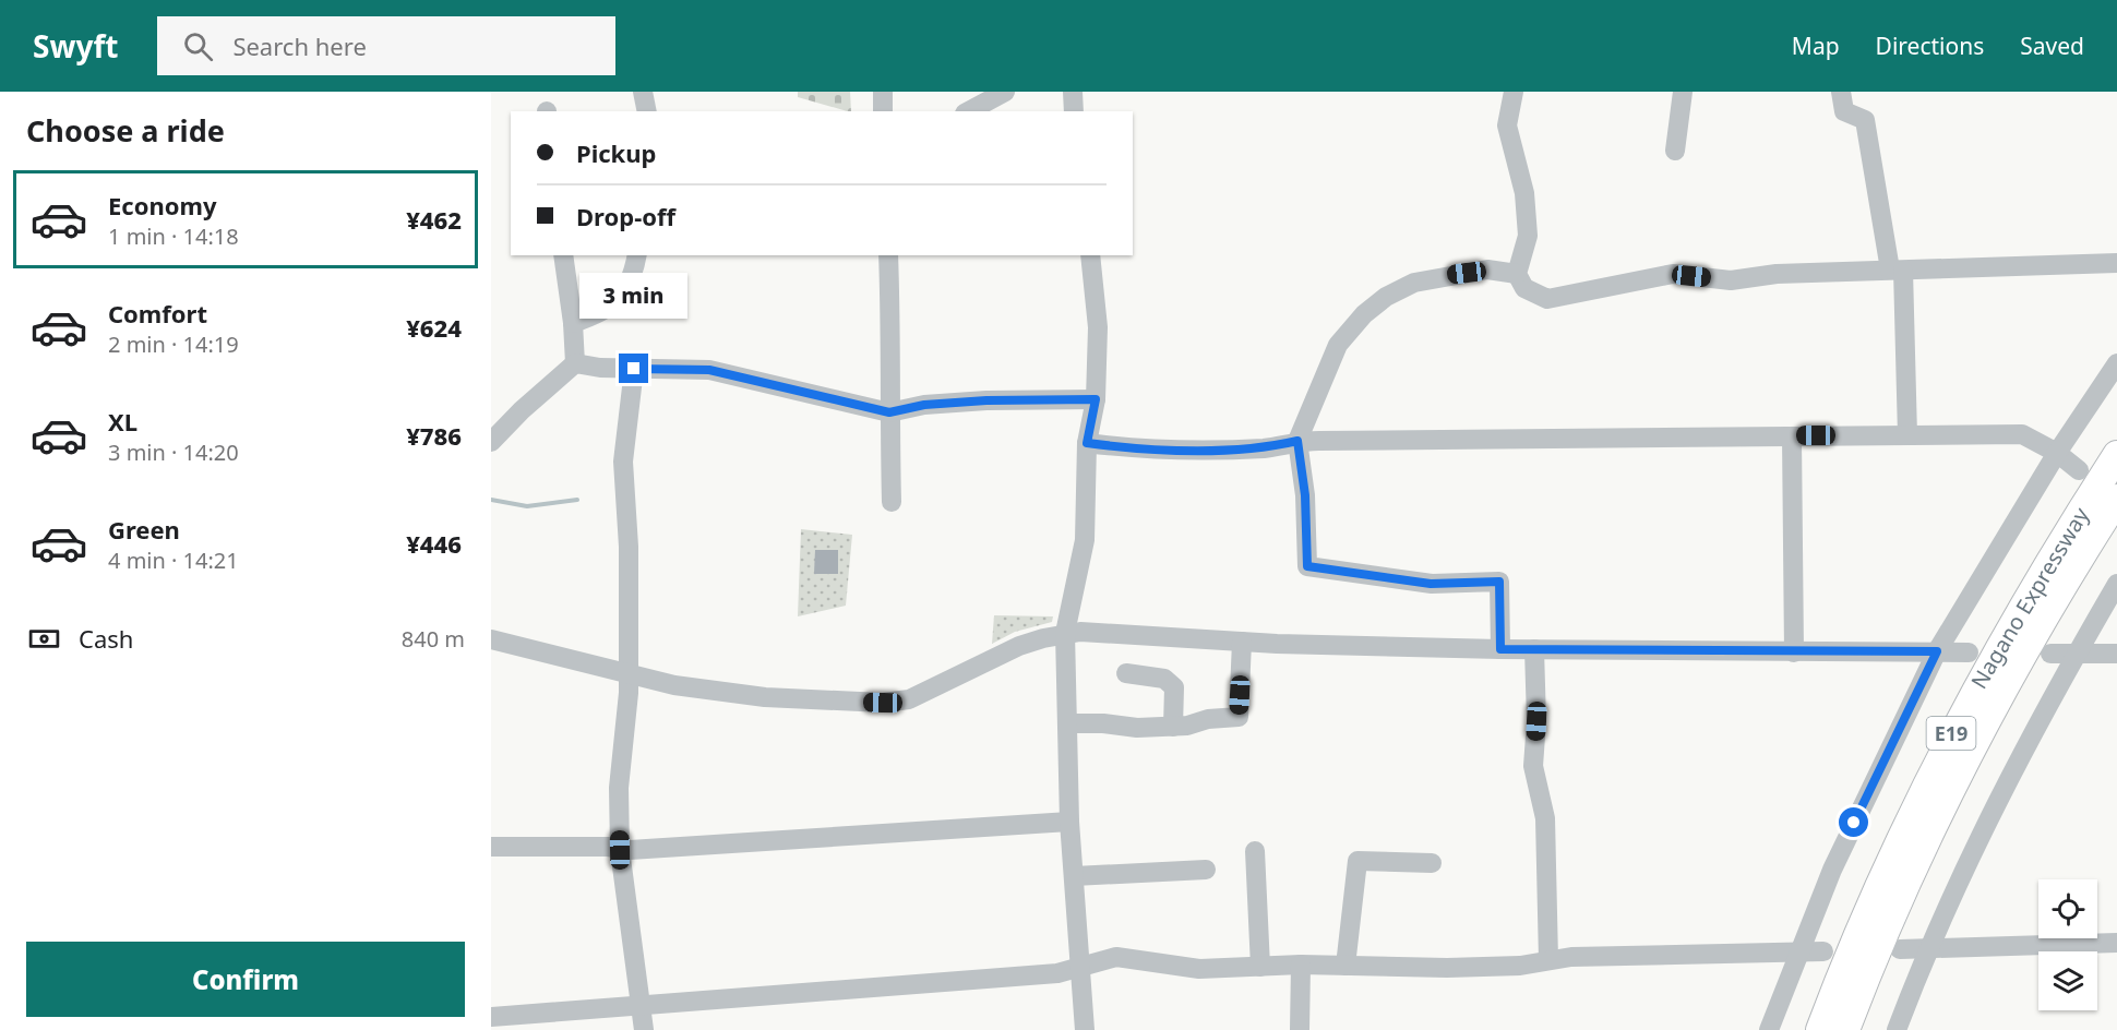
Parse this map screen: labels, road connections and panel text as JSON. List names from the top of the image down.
{
  "streets": {
    "highway": ["Nagano Expressway", "E19"]
  },
  "page": {
    "header": "Swyft",
    "search": "Search here",
    "nav": ["Map", "Directions", "Saved"],
    "heading": "Choose a ride",
    "banner": ["Pickup", "Drop-off"],
    "list": [
      {
        "name": "Economy",
        "note": "1 min · 14:18",
        "value": "¥462"
      },
      {
        "name": "Comfort",
        "note": "2 min · 14:19",
        "value": "¥624"
      },
      {
        "name": "XL",
        "note": "3 min · 14:20",
        "value": "¥786"
      },
      {
        "name": "Green",
        "note": "4 min · 14:21",
        "value": "¥446"
      }
    ],
    "bubble": "3 min",
    "pay": ["Cash", "840 m"],
    "buttons": "Confirm"
  }
}
